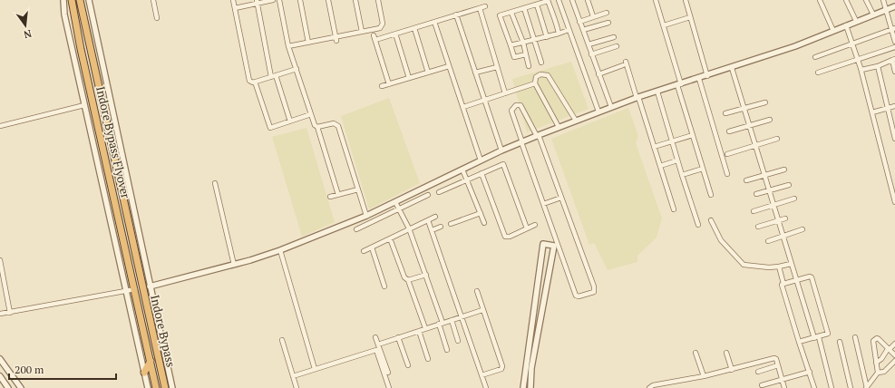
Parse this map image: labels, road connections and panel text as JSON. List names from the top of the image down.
{
  "streets": {
    "highway": ["Indore Bypass Flyover", "Indore Bypass"]
  },
  "crossings": [
    ["Indore Bypass Flyover", "Indore Bypass"]
  ],
  "scale_bar": "200 m",
  "north": "bottom"
}
